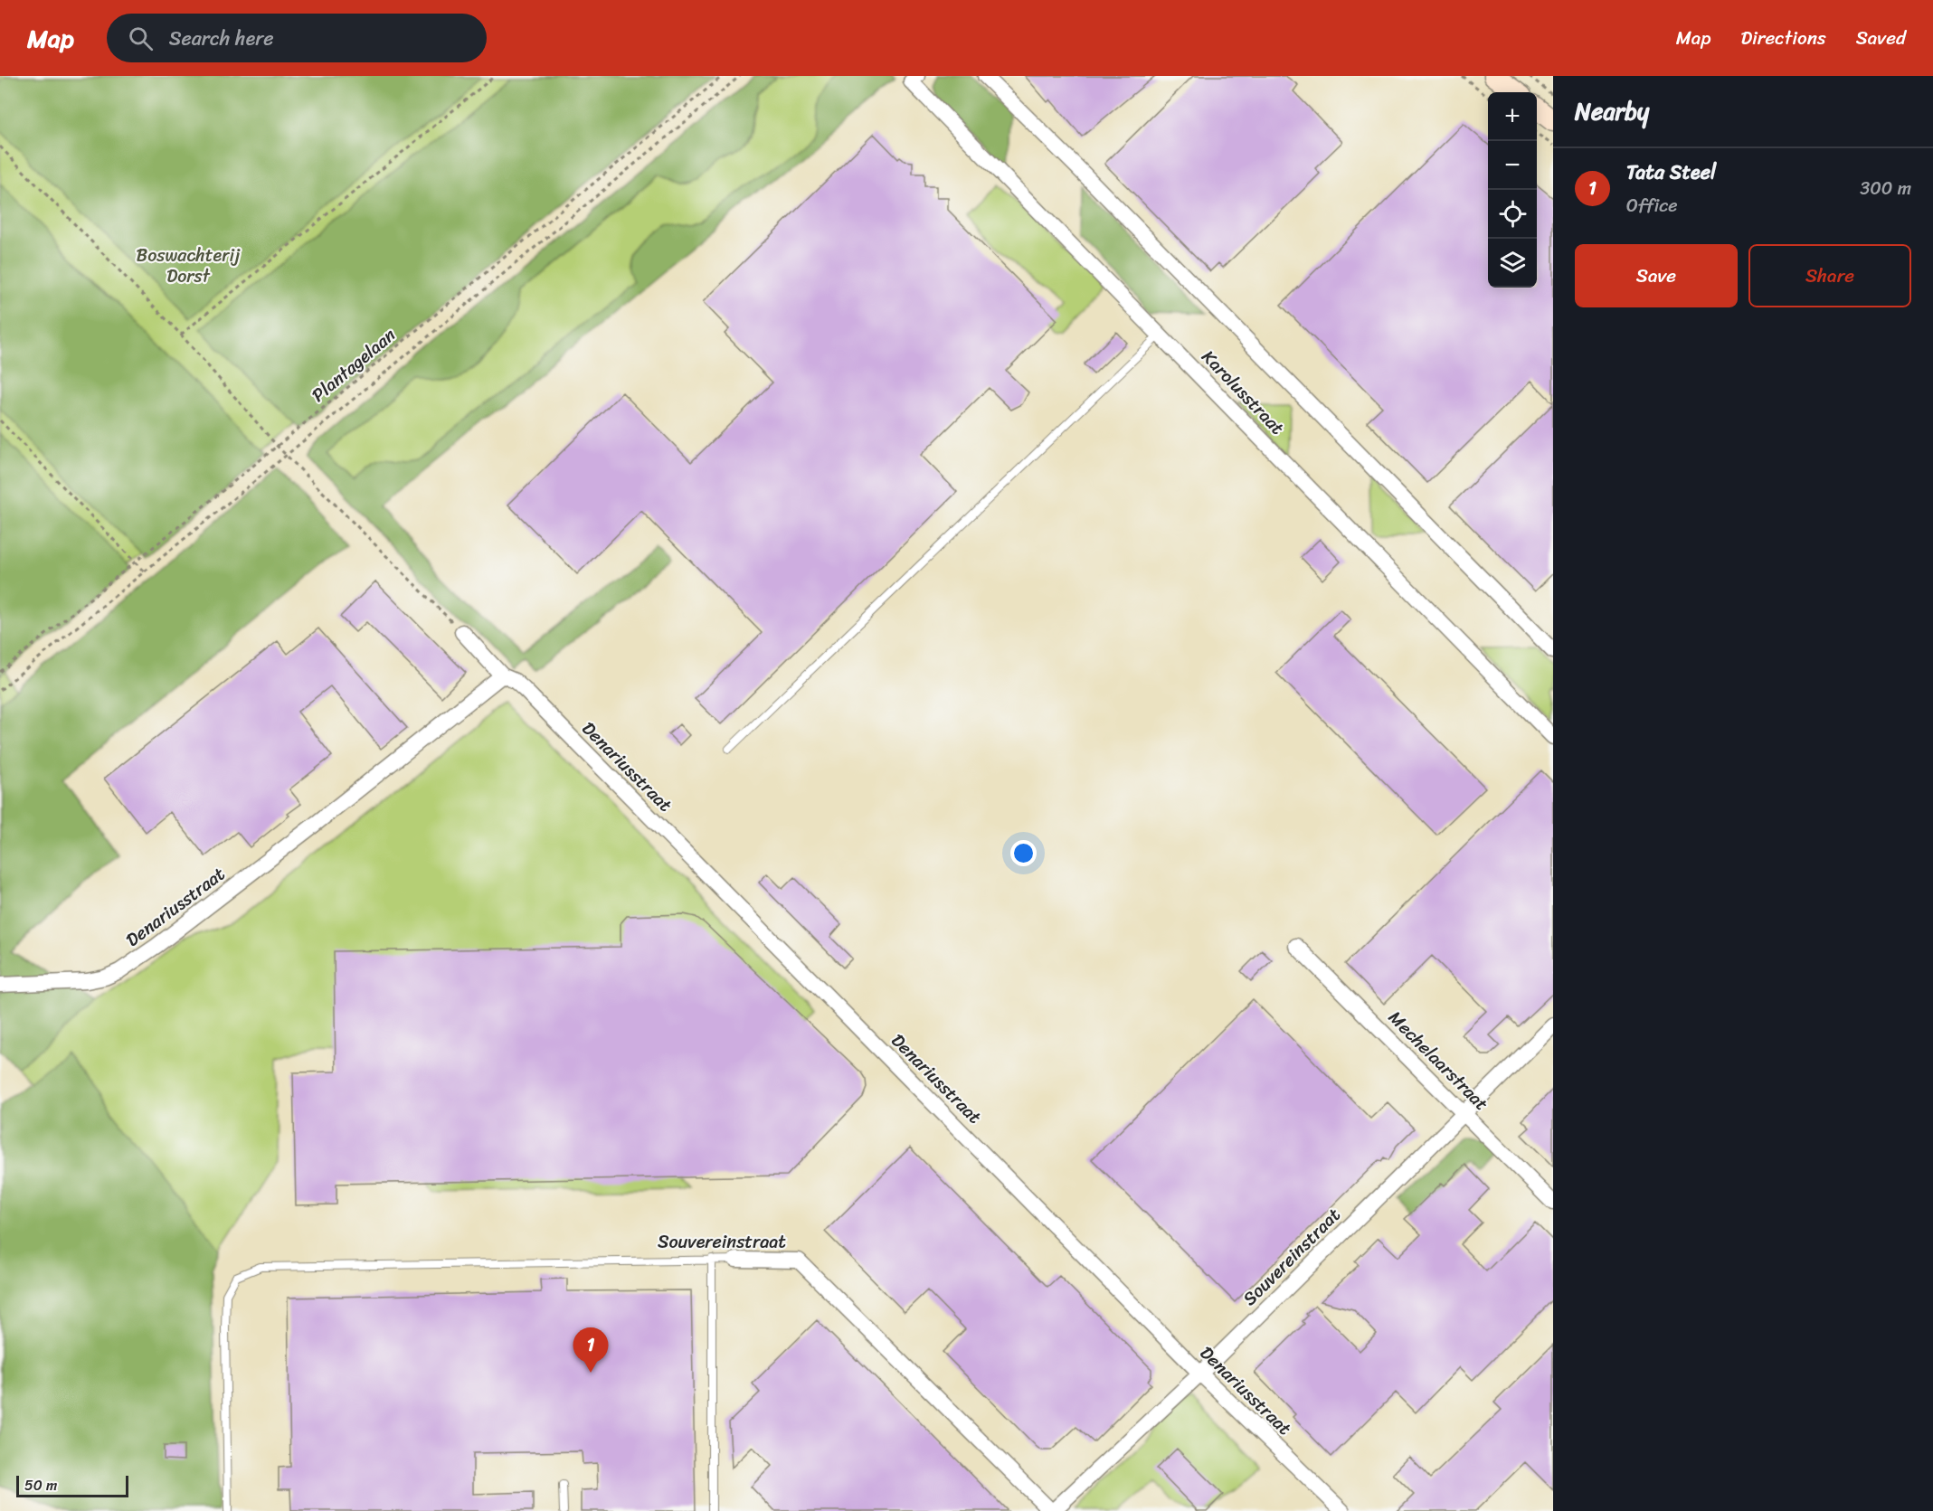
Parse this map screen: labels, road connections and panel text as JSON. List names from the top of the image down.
{
  "streets": {
    "street": [
      "Karolusstraat",
      "Denariusstraat",
      "Mechelaarstraat",
      "Souvereinstraat"
    ],
    "path": ["Plantagelaan"]
  },
  "crossings": [
    ["Denariusstraat", "Souvereinstraat"],
    ["Mechelaarstraat", "Souvereinstraat"]
  ],
  "parks": ["Boswachterij Dorst"],
  "scale_bar": "50 m",
  "page": {
    "header": "Map",
    "search": "Search here",
    "nav": ["Map", "Directions", "Saved"],
    "heading": "Nearby",
    "map_buttons": ["+", "−"],
    "list": [
      {
        "mark": "1",
        "name": "Tata Steel",
        "note": "Office",
        "value": "300 m"
      }
    ],
    "buttons": ["Save", "Share"],
    "pins": "1",
    "scale": "50 m"
  }
}
